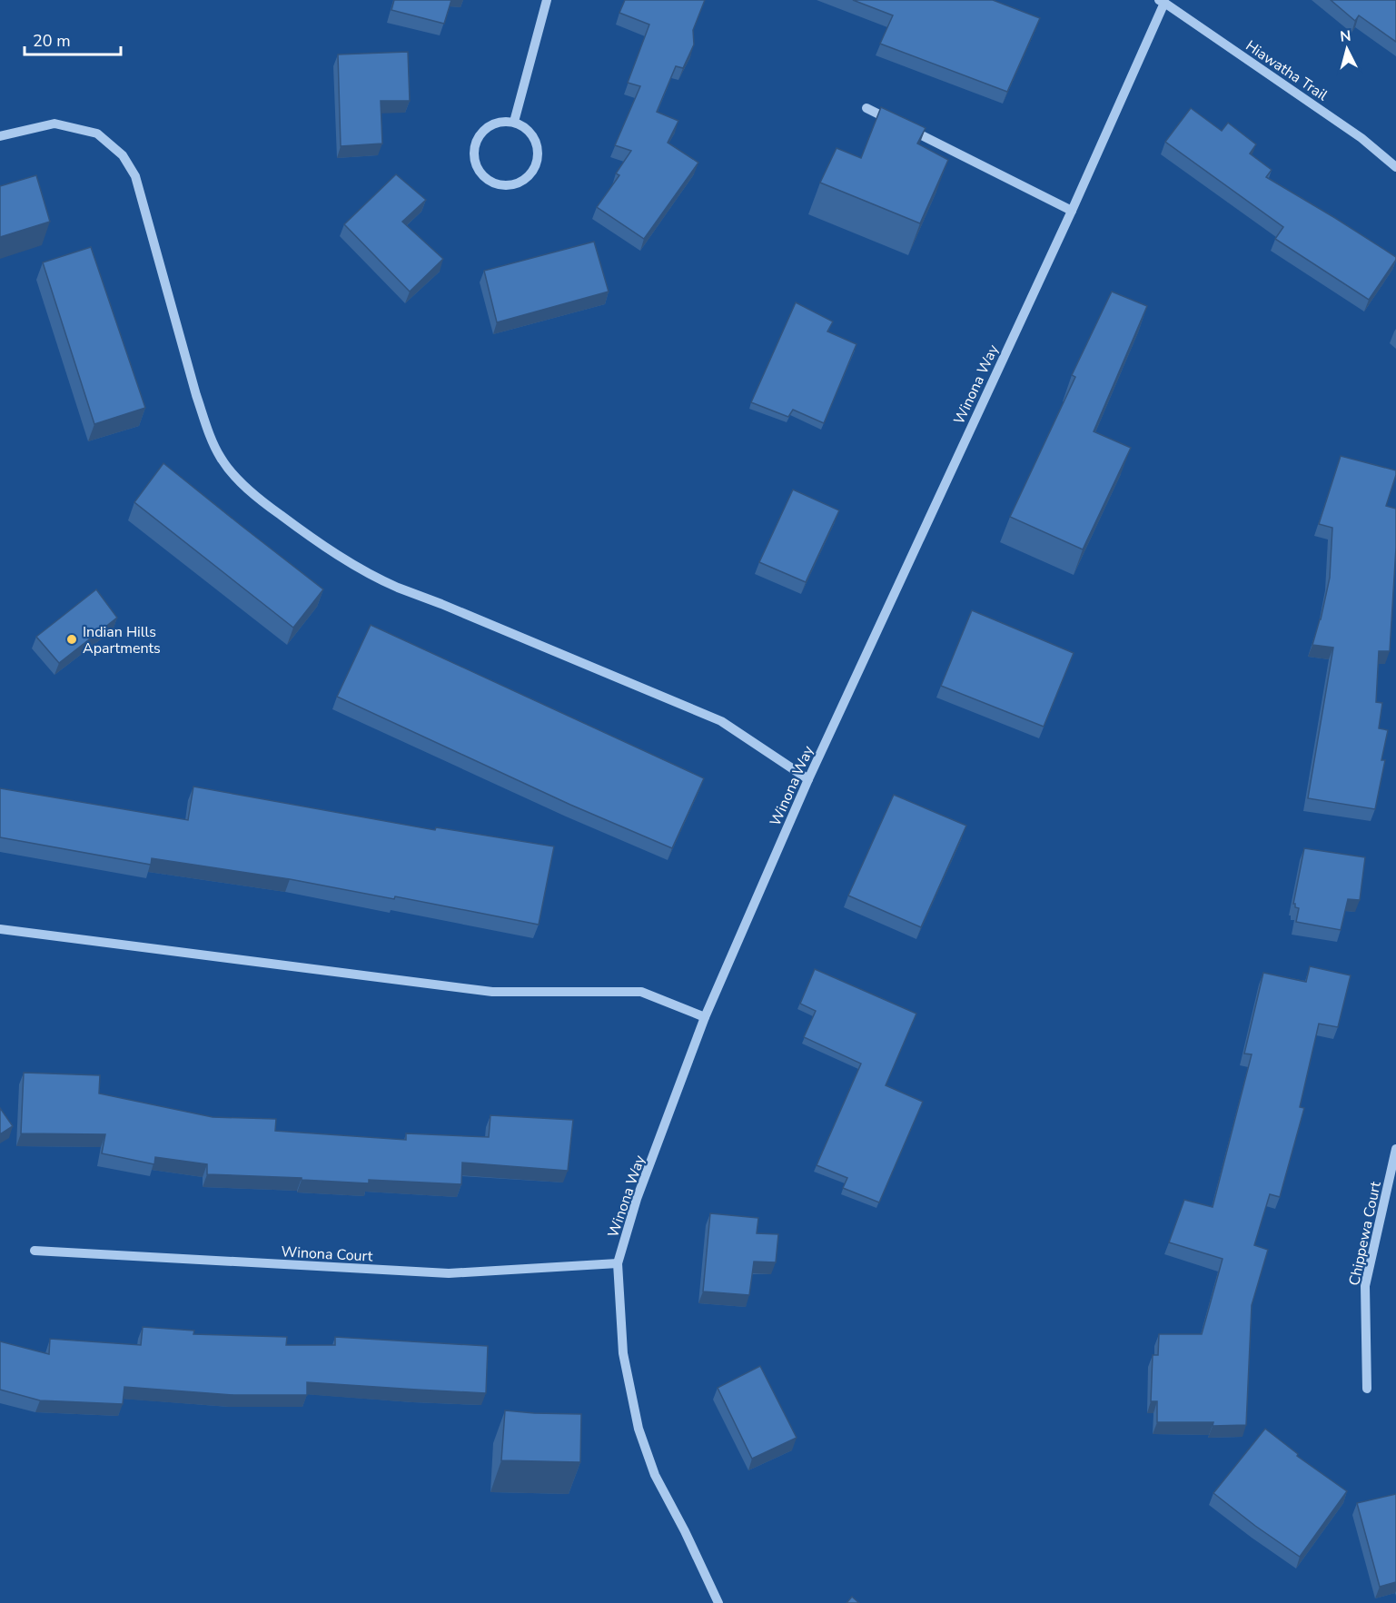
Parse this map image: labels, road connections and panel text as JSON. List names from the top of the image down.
{
  "streets": {
    "street": [
      "Hiawatha Trail",
      "Winona Way",
      "Chippewa Court",
      "Winona Court"
    ]
  },
  "crossings": [
    ["Hiawatha Trail", "Winona Way"],
    ["Winona Way", "Winona Court"]
  ],
  "places": ["Indian Hills Apartments"],
  "scale_bar": "20 m",
  "north": "top"
}
